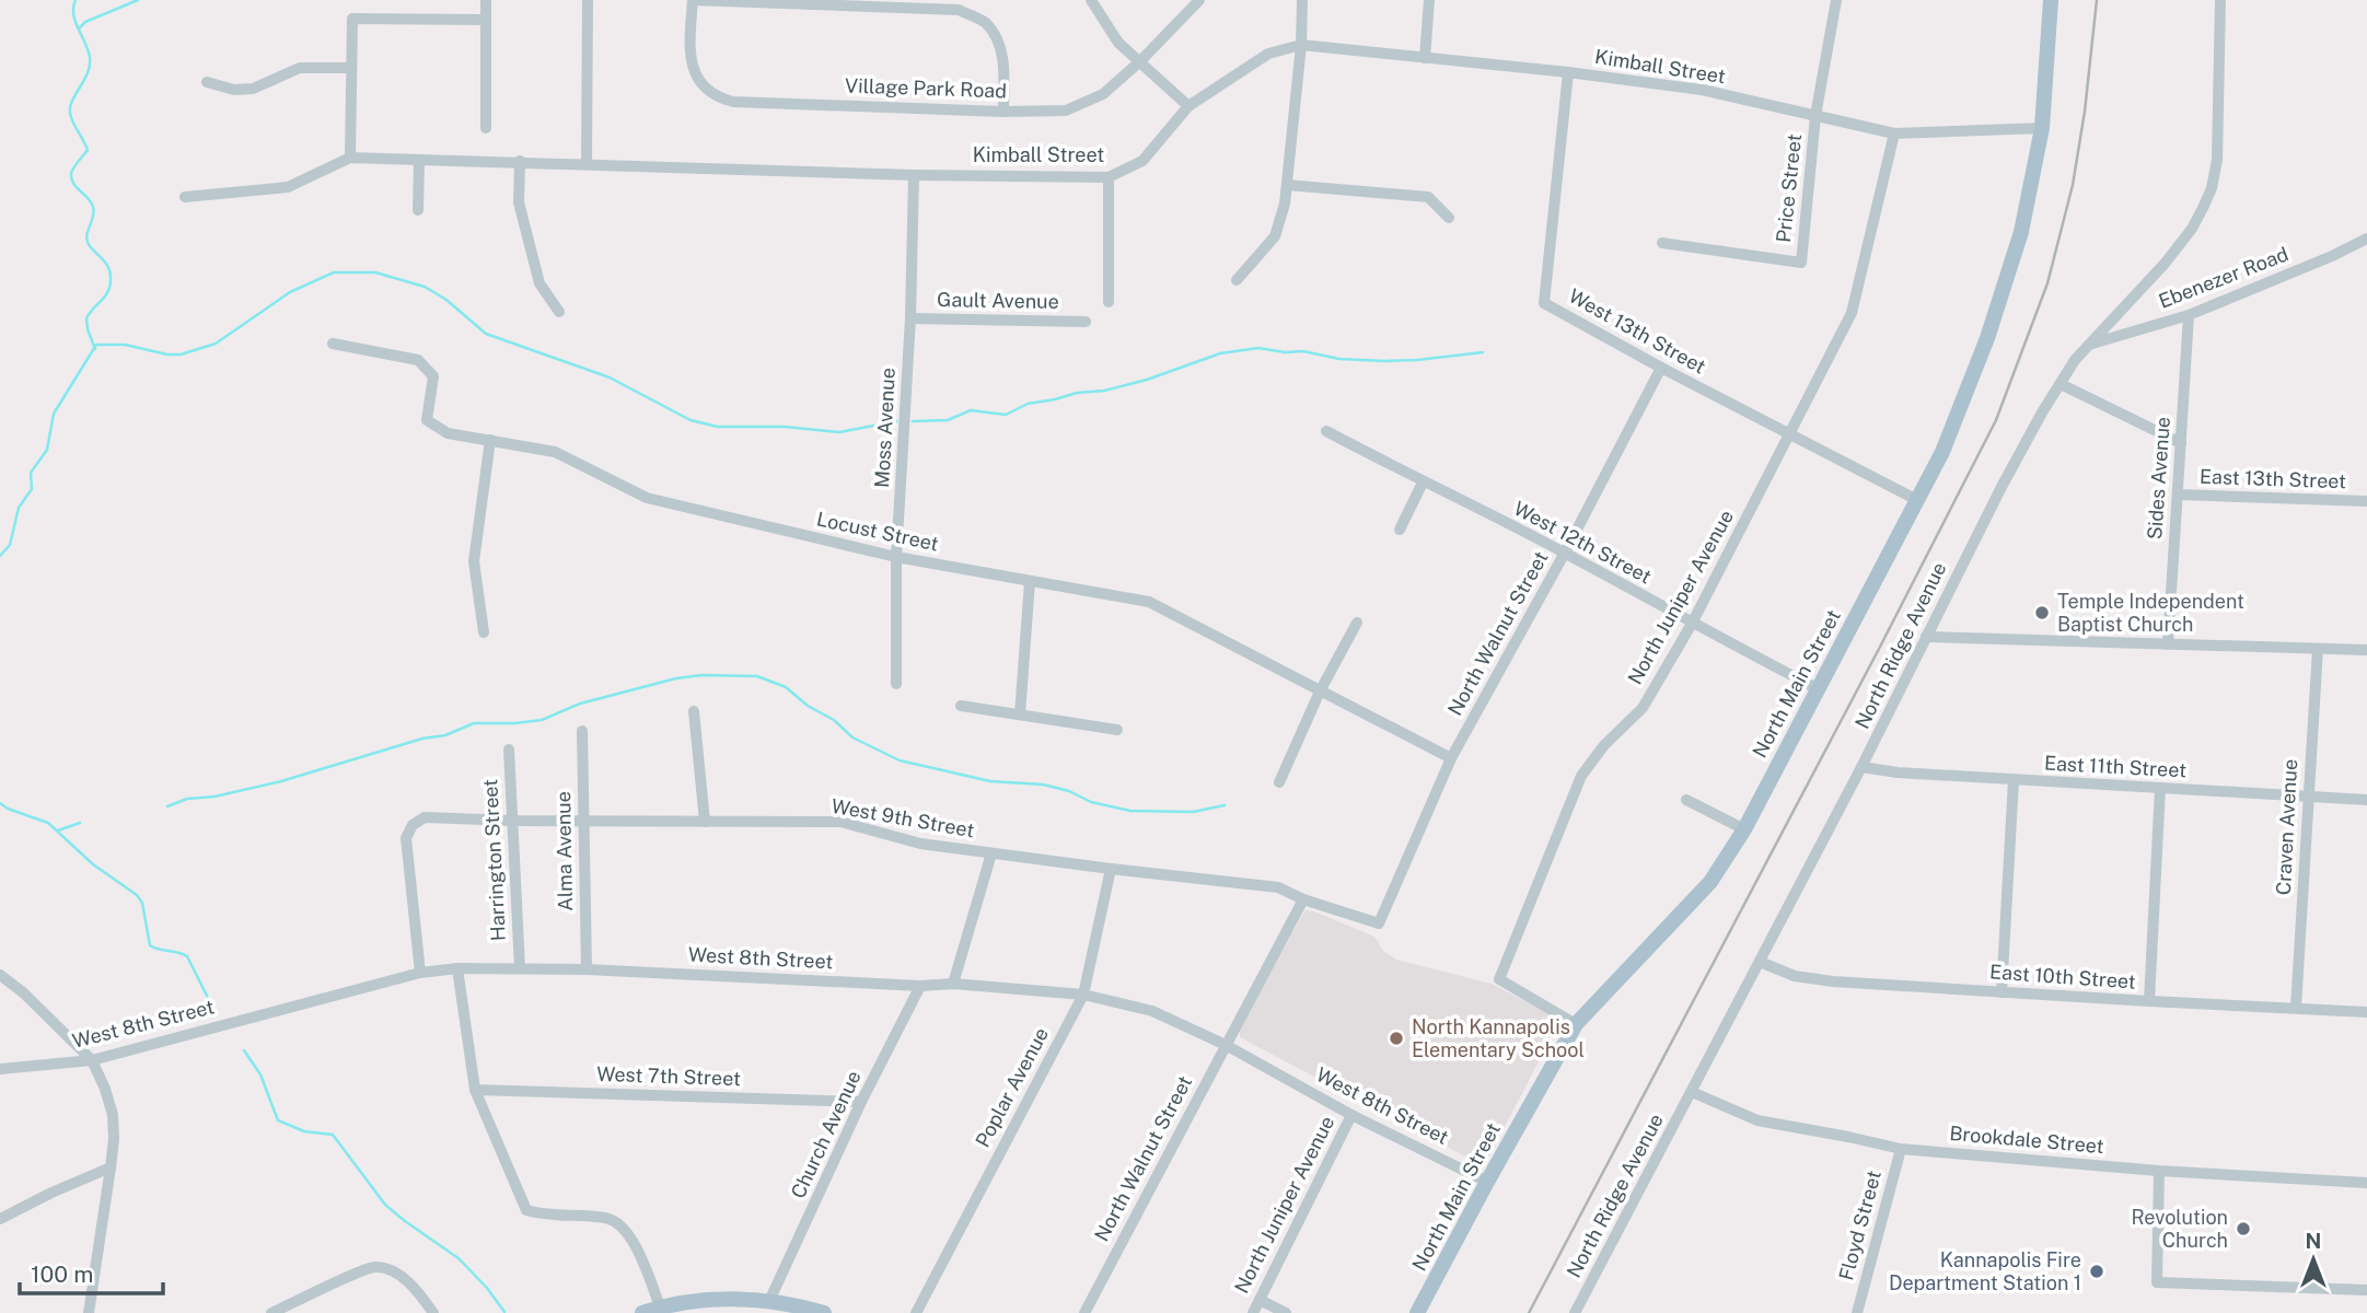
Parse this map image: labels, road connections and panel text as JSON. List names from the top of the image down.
{
  "streets": {
    "main road": ["North Main Street"],
    "street": [
      "Kimball Street",
      "Village Park Road",
      "Price Street",
      "Ebenezer Road",
      "Gault Avenue",
      "West 13th Street",
      "Moss Avenue",
      "Sides Avenue",
      "East 13th Street",
      "Locust Street",
      "West 12th Street",
      "North Juniper Avenue",
      "North Walnut Street",
      "North Ridge Avenue",
      "East 11th Street",
      "West 9th Street",
      "Craven Avenue",
      "Alma Avenue",
      "Harrington Street",
      "West 8th Street",
      "East 10th Street",
      "West 7th Street",
      "Poplar Avenue",
      "Church Avenue",
      "Brookdale Street",
      "Floyd Street"
    ]
  },
  "crossings": [
    ["Kimball Street", "Price Street"],
    ["Kimball Street", "West 13th Street"],
    ["Kimball Street", "Moss Avenue"],
    ["Kimball Street", "North Juniper Avenue"],
    ["Kimball Street", "North Main Street"],
    ["Ebenezer Road", "Sides Avenue"],
    ["Ebenezer Road", "North Ridge Avenue"],
    ["Gault Avenue", "Moss Avenue"],
    ["West 13th Street", "North Juniper Avenue"],
    ["West 13th Street", "North Walnut Street"],
    ["West 13th Street", "North Main Street"],
    ["Moss Avenue", "Locust Street"],
    ["Sides Avenue", "East 13th Street"],
    ["Locust Street", "North Walnut Street"],
    ["West 12th Street", "North Juniper Avenue"],
    ["West 12th Street", "North Walnut Street"],
    ["West 12th Street", "North Main Street"],
    ["North Juniper Avenue", "North Main Street"],
    ["North Juniper Avenue", "West 8th Street"],
    ["North Walnut Street", "West 9th Street"],
    ["North Walnut Street", "West 8th Street"],
    ["North Ridge Avenue", "East 11th Street"],
    ["North Ridge Avenue", "East 10th Street"],
    ["North Ridge Avenue", "Brookdale Street"],
    ["North Main Street", "West 8th Street"],
    ["East 11th Street", "Craven Avenue"],
    ["West 9th Street", "Alma Avenue"],
    ["West 9th Street", "Harrington Street"],
    ["West 9th Street", "West 8th Street"],
    ["West 9th Street", "Poplar Avenue"],
    ["Craven Avenue", "East 10th Street"],
    ["Alma Avenue", "West 8th Street"],
    ["Harrington Street", "West 8th Street"],
    ["West 8th Street", "Poplar Avenue"],
    ["West 8th Street", "Church Avenue"],
    ["West 7th Street", "Church Avenue"],
    ["Brookdale Street", "Floyd Street"]
  ],
  "places": [
    "Temple Independent Baptist Church",
    "North Kannapolis Elementary School",
    "Revolution Church",
    "Kannapolis Fire Department Station 1"
  ],
  "scale_bar": "100 m",
  "north": "top"
}
